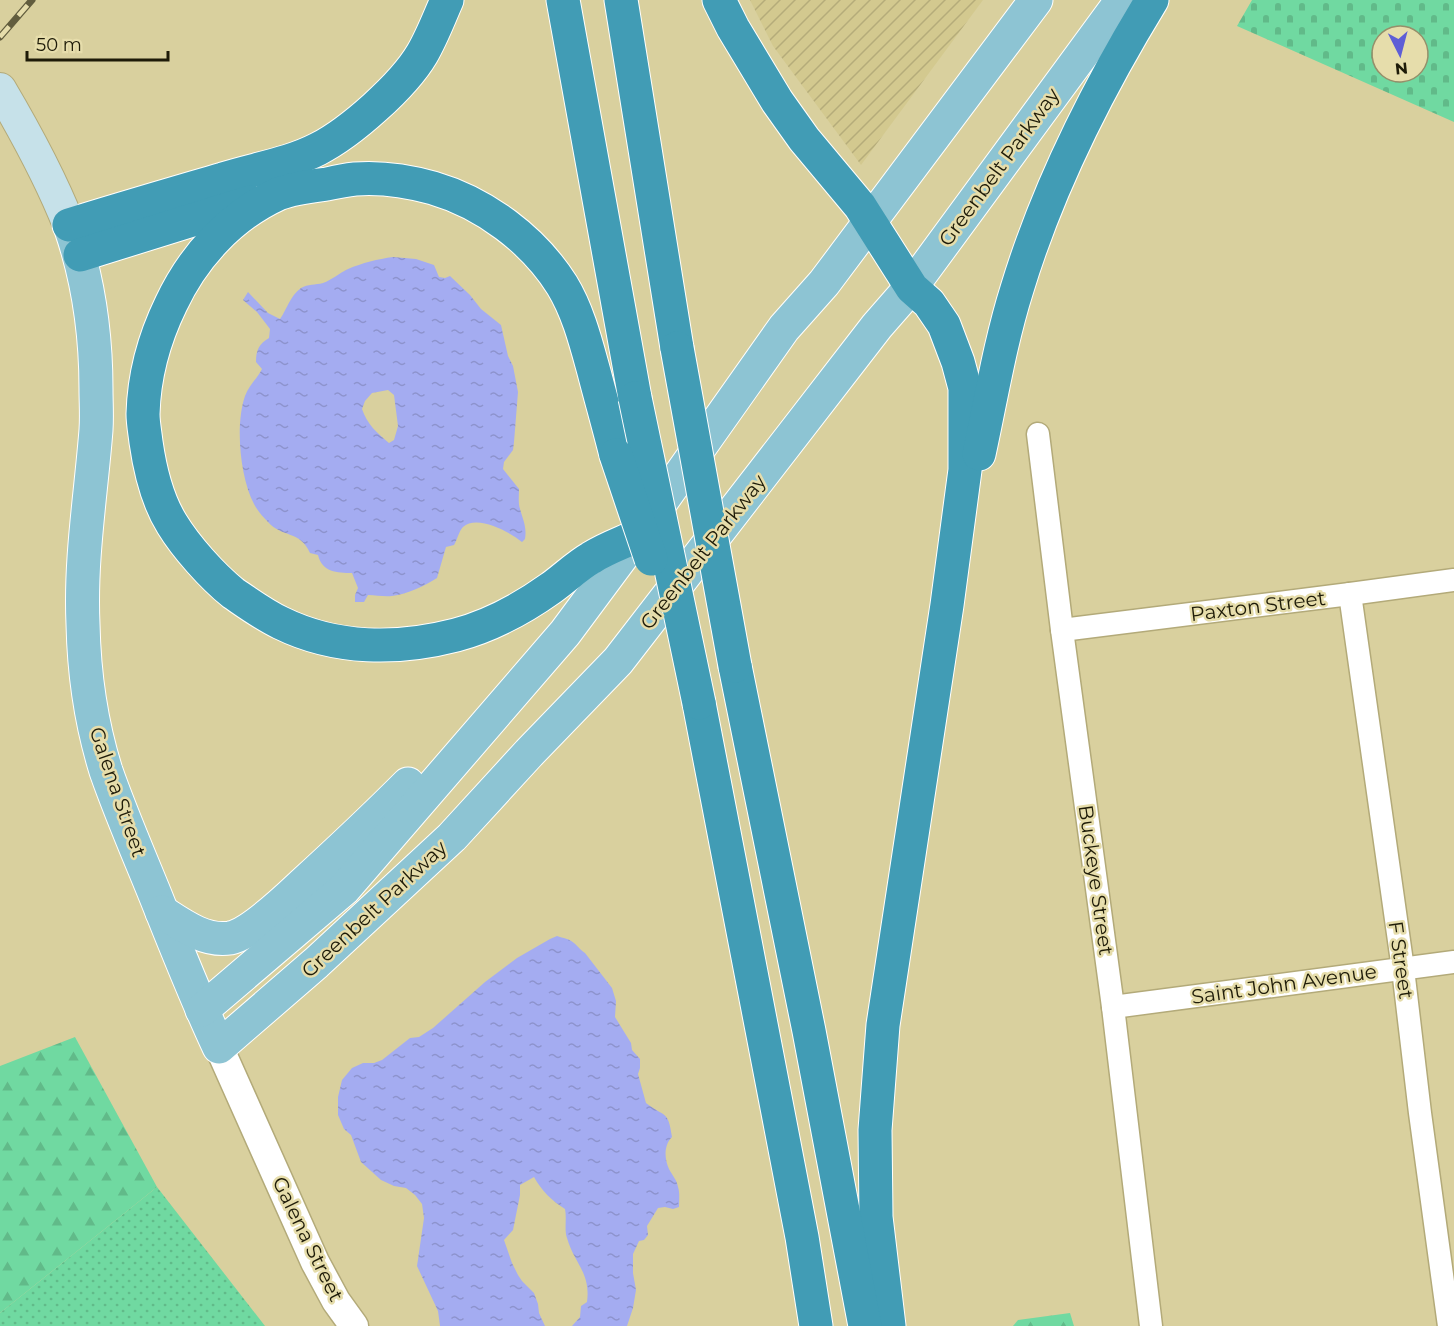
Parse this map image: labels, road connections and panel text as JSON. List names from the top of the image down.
{
  "streets": {
    "main road": ["Greenbelt Parkway", "Galena Street"],
    "street": [
      "Paxton Street",
      "Buckeye Street",
      "F Street",
      "Saint John Avenue"
    ]
  },
  "crossings": [
    ["Greenbelt Parkway", "Galena Street"],
    ["Paxton Street", "Buckeye Street"],
    ["Paxton Street", "F Street"],
    ["Buckeye Street", "Saint John Avenue"],
    ["F Street", "Saint John Avenue"]
  ],
  "scale_bar": "50 m",
  "north": "bottom"
}
